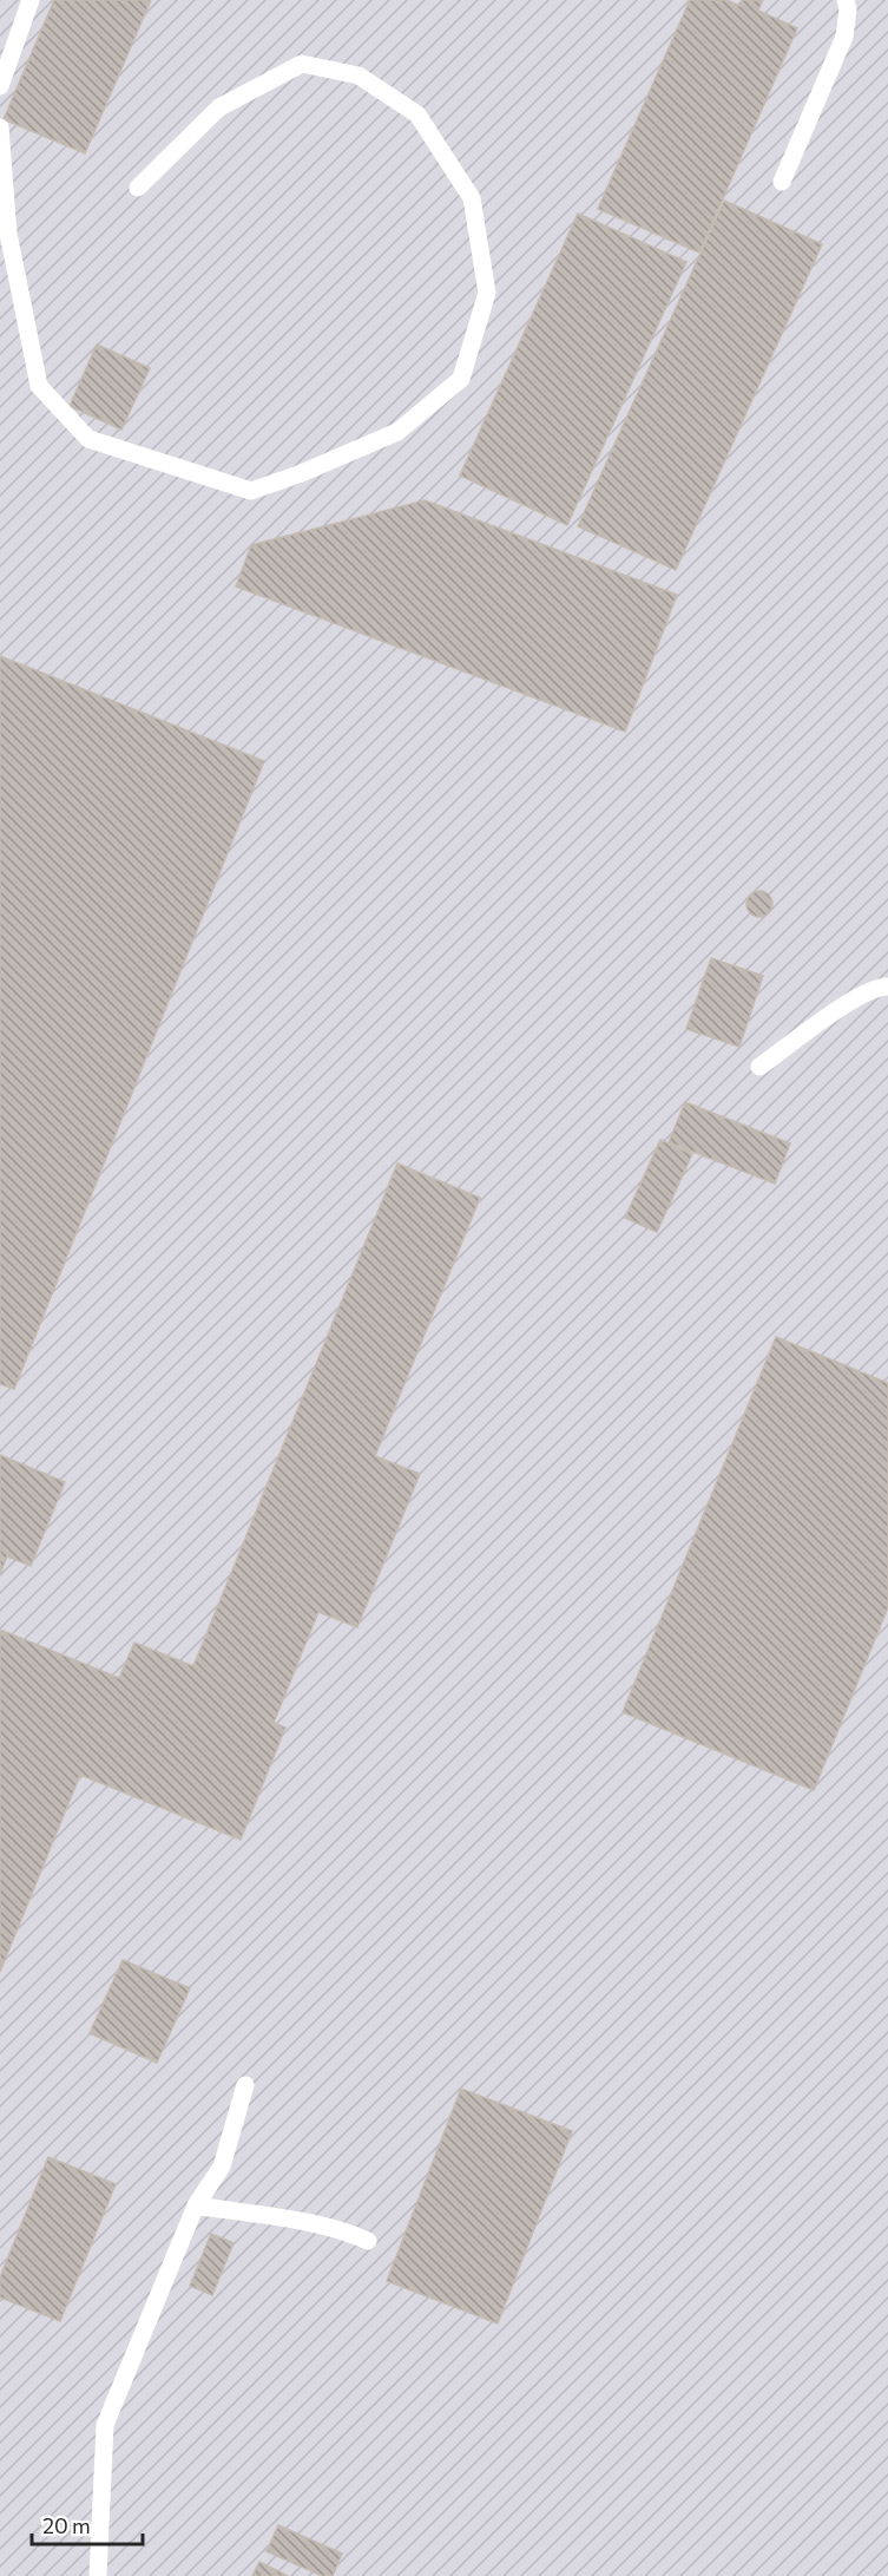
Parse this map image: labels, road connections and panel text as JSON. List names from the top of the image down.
{
  "scale_bar": "20 m"
}
